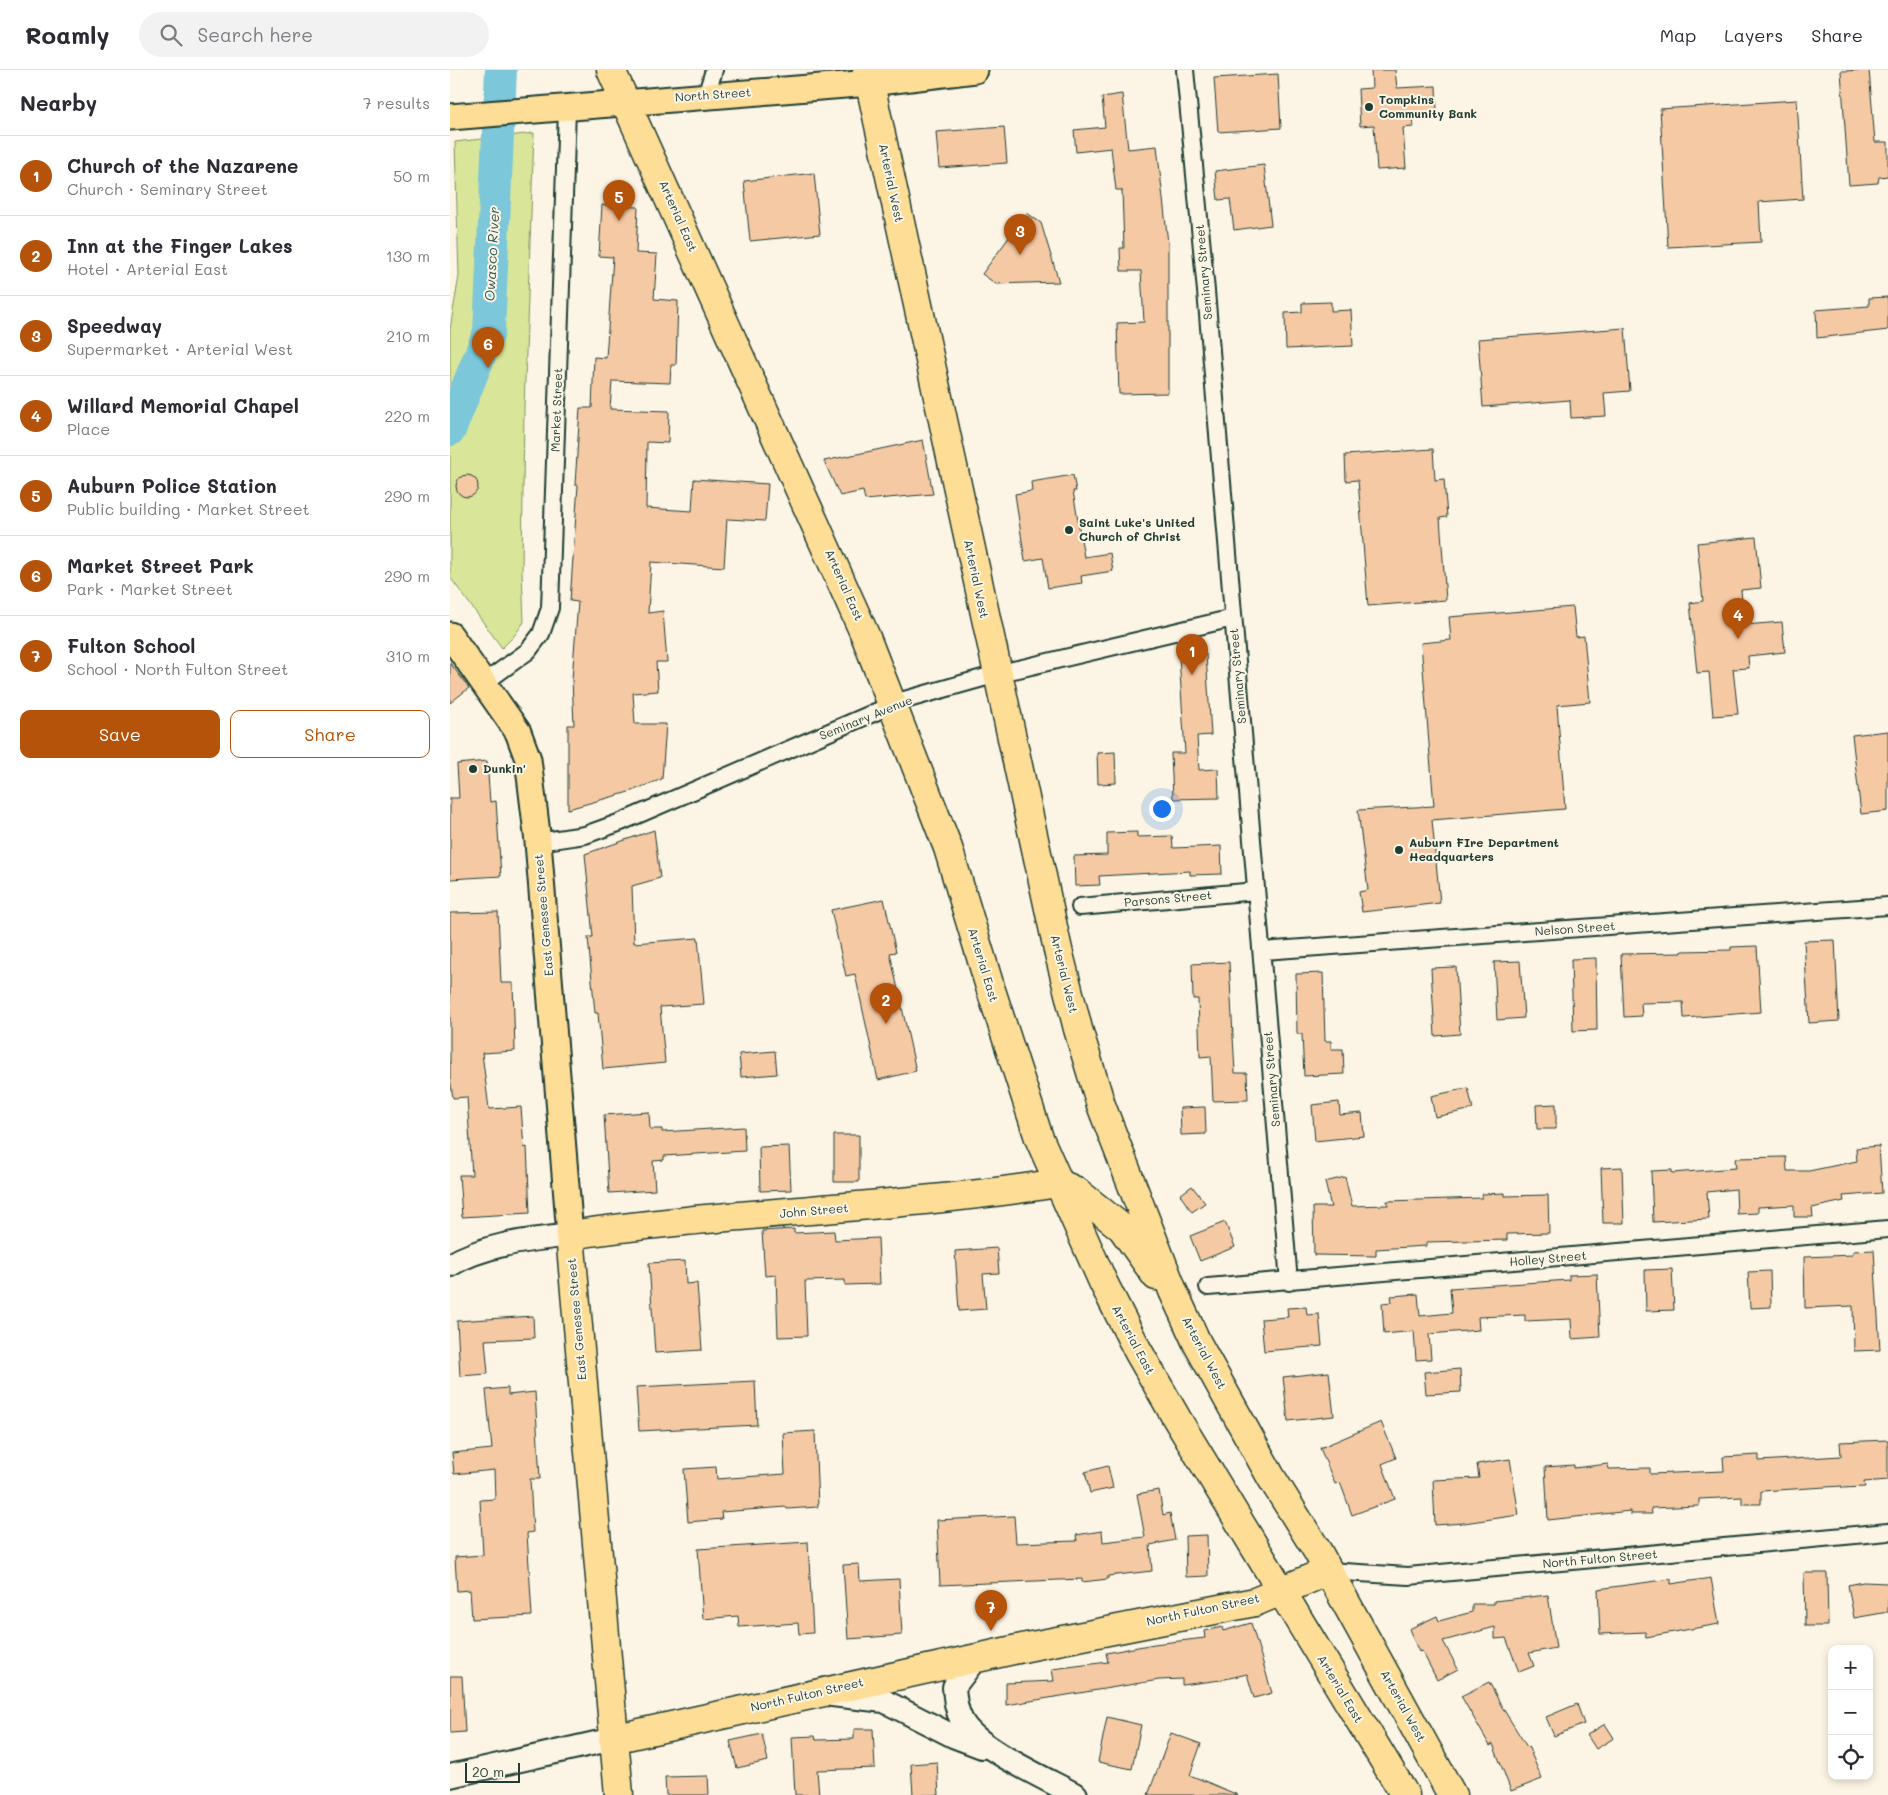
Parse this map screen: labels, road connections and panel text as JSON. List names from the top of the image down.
{
  "streets": {
    "highway": [
      "Arterial West",
      "Arterial East",
      "East Genesee Street",
      "John Street",
      "North Fulton Street"
    ],
    "main road": ["North Street"],
    "street": [
      "Seminary Street",
      "Market Street",
      "Seminary Avenue",
      "Parsons Street",
      "Nelson Street",
      "Holley Street"
    ]
  },
  "crossings": [
    ["North Street", "Arterial West"],
    ["North Street", "Arterial East"],
    ["North Street", "Market Street"],
    ["Arterial West", "Seminary Avenue"],
    ["Arterial West", "North Fulton Street"],
    ["Arterial East", "Seminary Avenue"],
    ["Arterial East", "John Street"],
    ["Arterial East", "North Fulton Street"],
    ["Seminary Street", "Seminary Avenue"],
    ["Seminary Street", "Parsons Street"],
    ["Seminary Street", "Nelson Street"],
    ["Seminary Street", "Holley Street"],
    ["Market Street", "East Genesee Street"],
    ["Seminary Avenue", "East Genesee Street"],
    ["East Genesee Street", "John Street"],
    ["East Genesee Street", "North Fulton Street"]
  ],
  "water": ["Owasco River"],
  "places": [
    "Tompkins Community Bank",
    "Saint Luke's United Church of Christ",
    "Dunkin'",
    "Auburn FIre Department Headquarters"
  ],
  "scale_bar": "20 m",
  "page": {
    "header": "Roamly",
    "search": "Search here",
    "nav": ["Map", "Layers", "Share"],
    "heading": ["Nearby", "7 results"],
    "list": [
      {
        "mark": "1",
        "name": "Church of the Nazarene",
        "note": "Church · Seminary Street",
        "value": "50 m"
      },
      {
        "mark": "2",
        "name": "Inn at the Finger Lakes",
        "note": "Hotel · Arterial East",
        "value": "130 m"
      },
      {
        "mark": "3",
        "name": "Speedway",
        "note": "Supermarket · Arterial West",
        "value": "210 m"
      },
      {
        "mark": "4",
        "name": "Willard Memorial Chapel",
        "note": "Place",
        "value": "220 m"
      },
      {
        "mark": "5",
        "name": "Auburn Police Station",
        "note": "Public building · Market Street",
        "value": "290 m"
      },
      {
        "mark": "6",
        "name": "Market Street Park",
        "note": "Park · Market Street",
        "value": "290 m"
      },
      {
        "mark": "7",
        "name": "Fulton School",
        "note": "School · North Fulton Street",
        "value": "310 m"
      }
    ],
    "pins": [
      "5",
      "3",
      "6",
      "4",
      "1",
      "2",
      "7"
    ],
    "buttons": ["Save", "Share"],
    "map_buttons": ["+", "−"],
    "scale": "20 m"
  }
}
